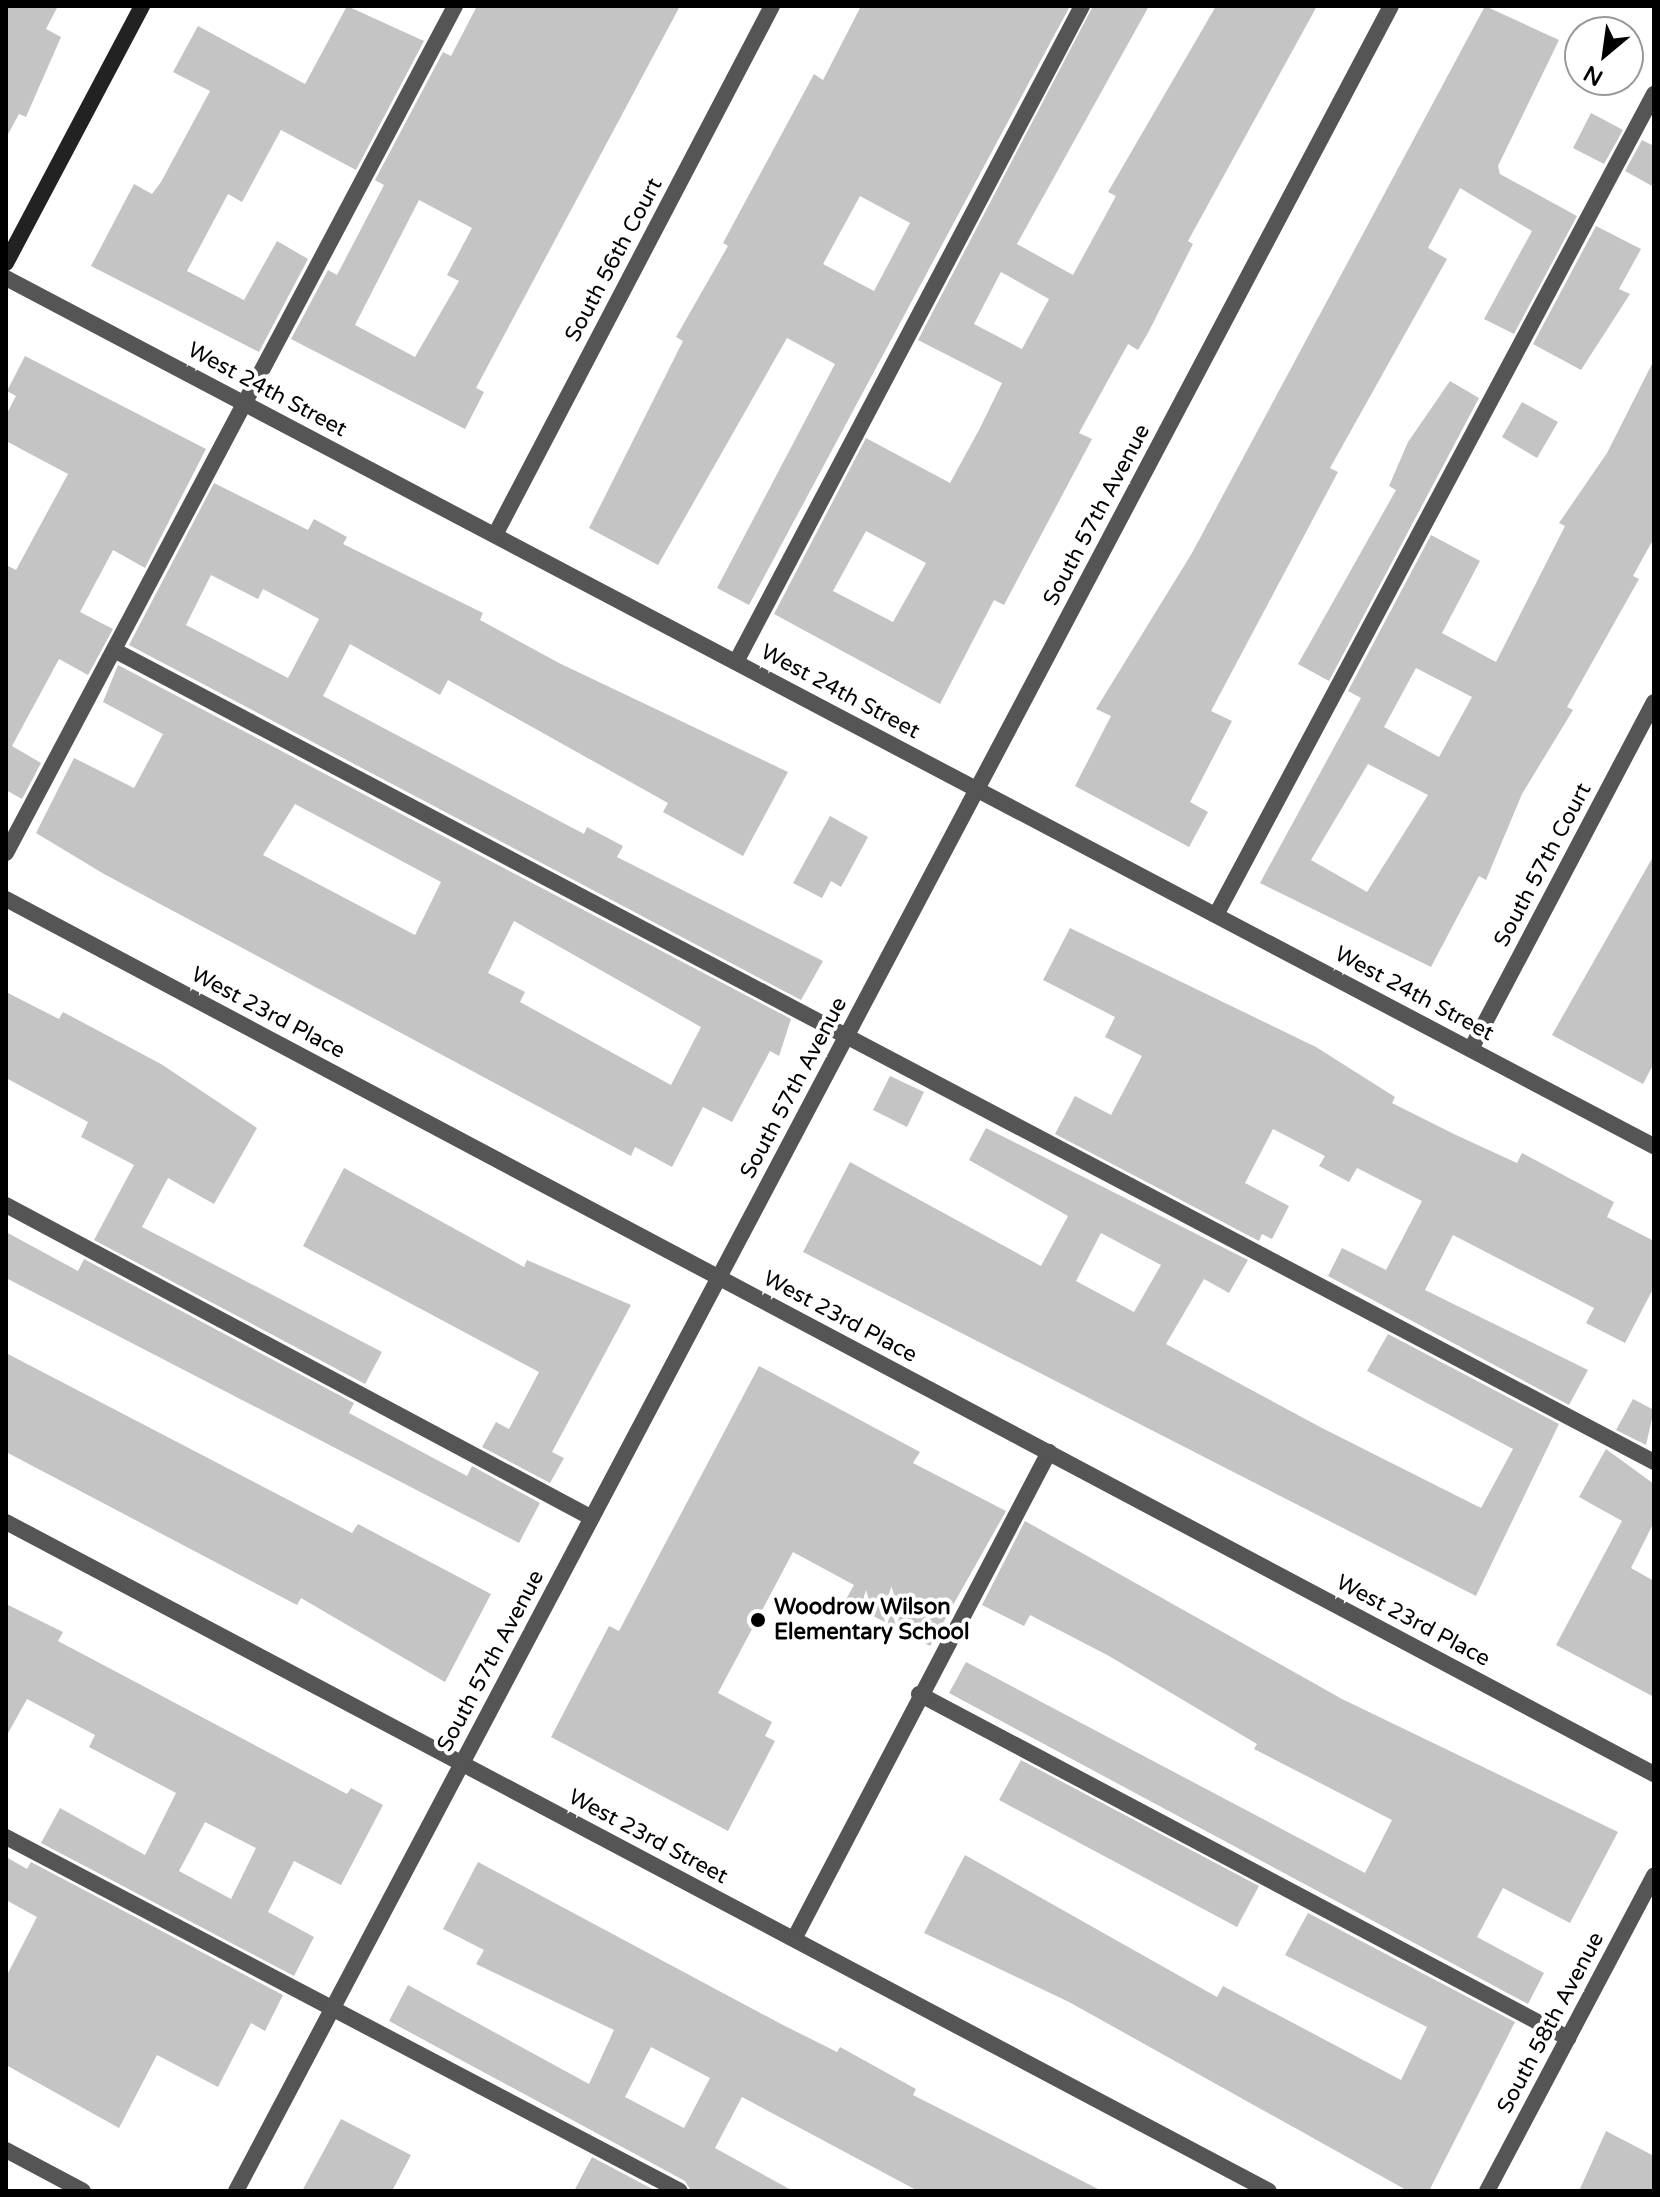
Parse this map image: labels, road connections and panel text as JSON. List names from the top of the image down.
{
  "streets": {
    "street": [
      "South 56th Court",
      "West 24th Street",
      "South 57th Avenue",
      "South 57th Court",
      "West 23rd Place",
      "West 23rd Street",
      "South 58th Avenue"
    ]
  },
  "crossings": [
    ["South 56th Court", "West 24th Street"],
    ["West 24th Street", "South 57th Avenue"],
    ["West 24th Street", "South 57th Court"],
    ["South 57th Avenue", "West 23rd Place"],
    ["South 57th Avenue", "West 23rd Street"]
  ],
  "places": ["Woodrow Wilson Elementary School"],
  "north": "bottom left"
}
